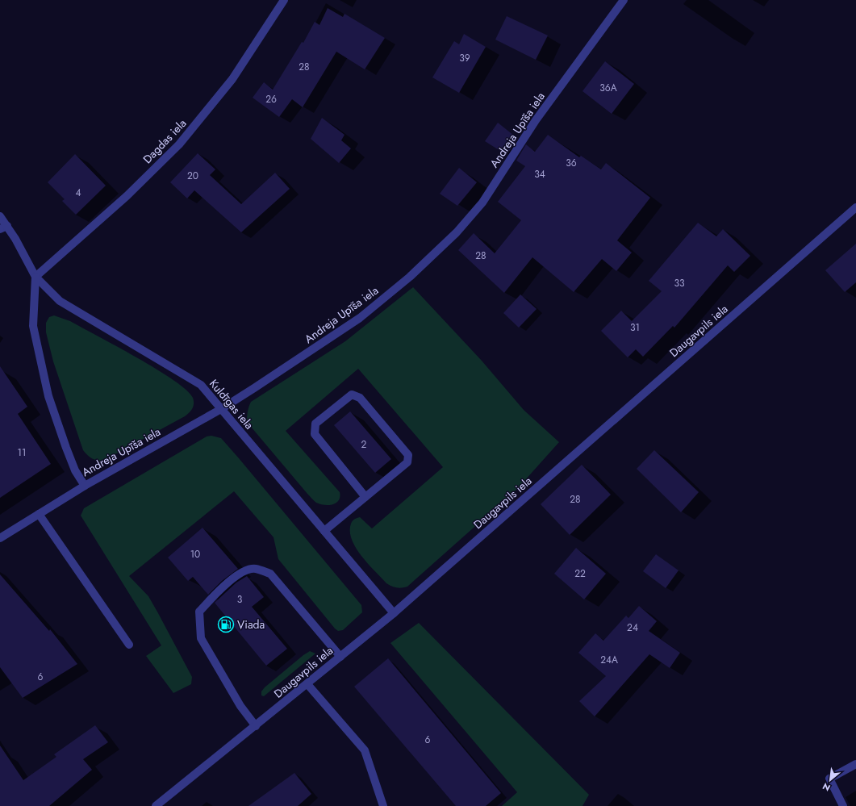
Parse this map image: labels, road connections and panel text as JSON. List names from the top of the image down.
{
  "streets": {
    "street": [
      "Andreja Upīša iela",
      "Dagdas iela",
      "Daugavpils iela",
      "Kuldīgas iela"
    ]
  },
  "crossings": [
    ["Andreja Upīša iela", "Kuldīgas iela"],
    ["Dagdas iela", "Kuldīgas iela"],
    ["Daugavpils iela", "Kuldīgas iela"]
  ],
  "places": {
    "fuel station": ["Viada"]
  },
  "house_numbers": [
    "39",
    "28",
    "36A",
    "26",
    "36",
    "34",
    "20",
    "4",
    "28",
    "33",
    "31",
    "2",
    "11",
    "28",
    "10",
    "22",
    "3",
    "24",
    "24A",
    "6",
    "6"
  ],
  "north": "bottom left"
}
